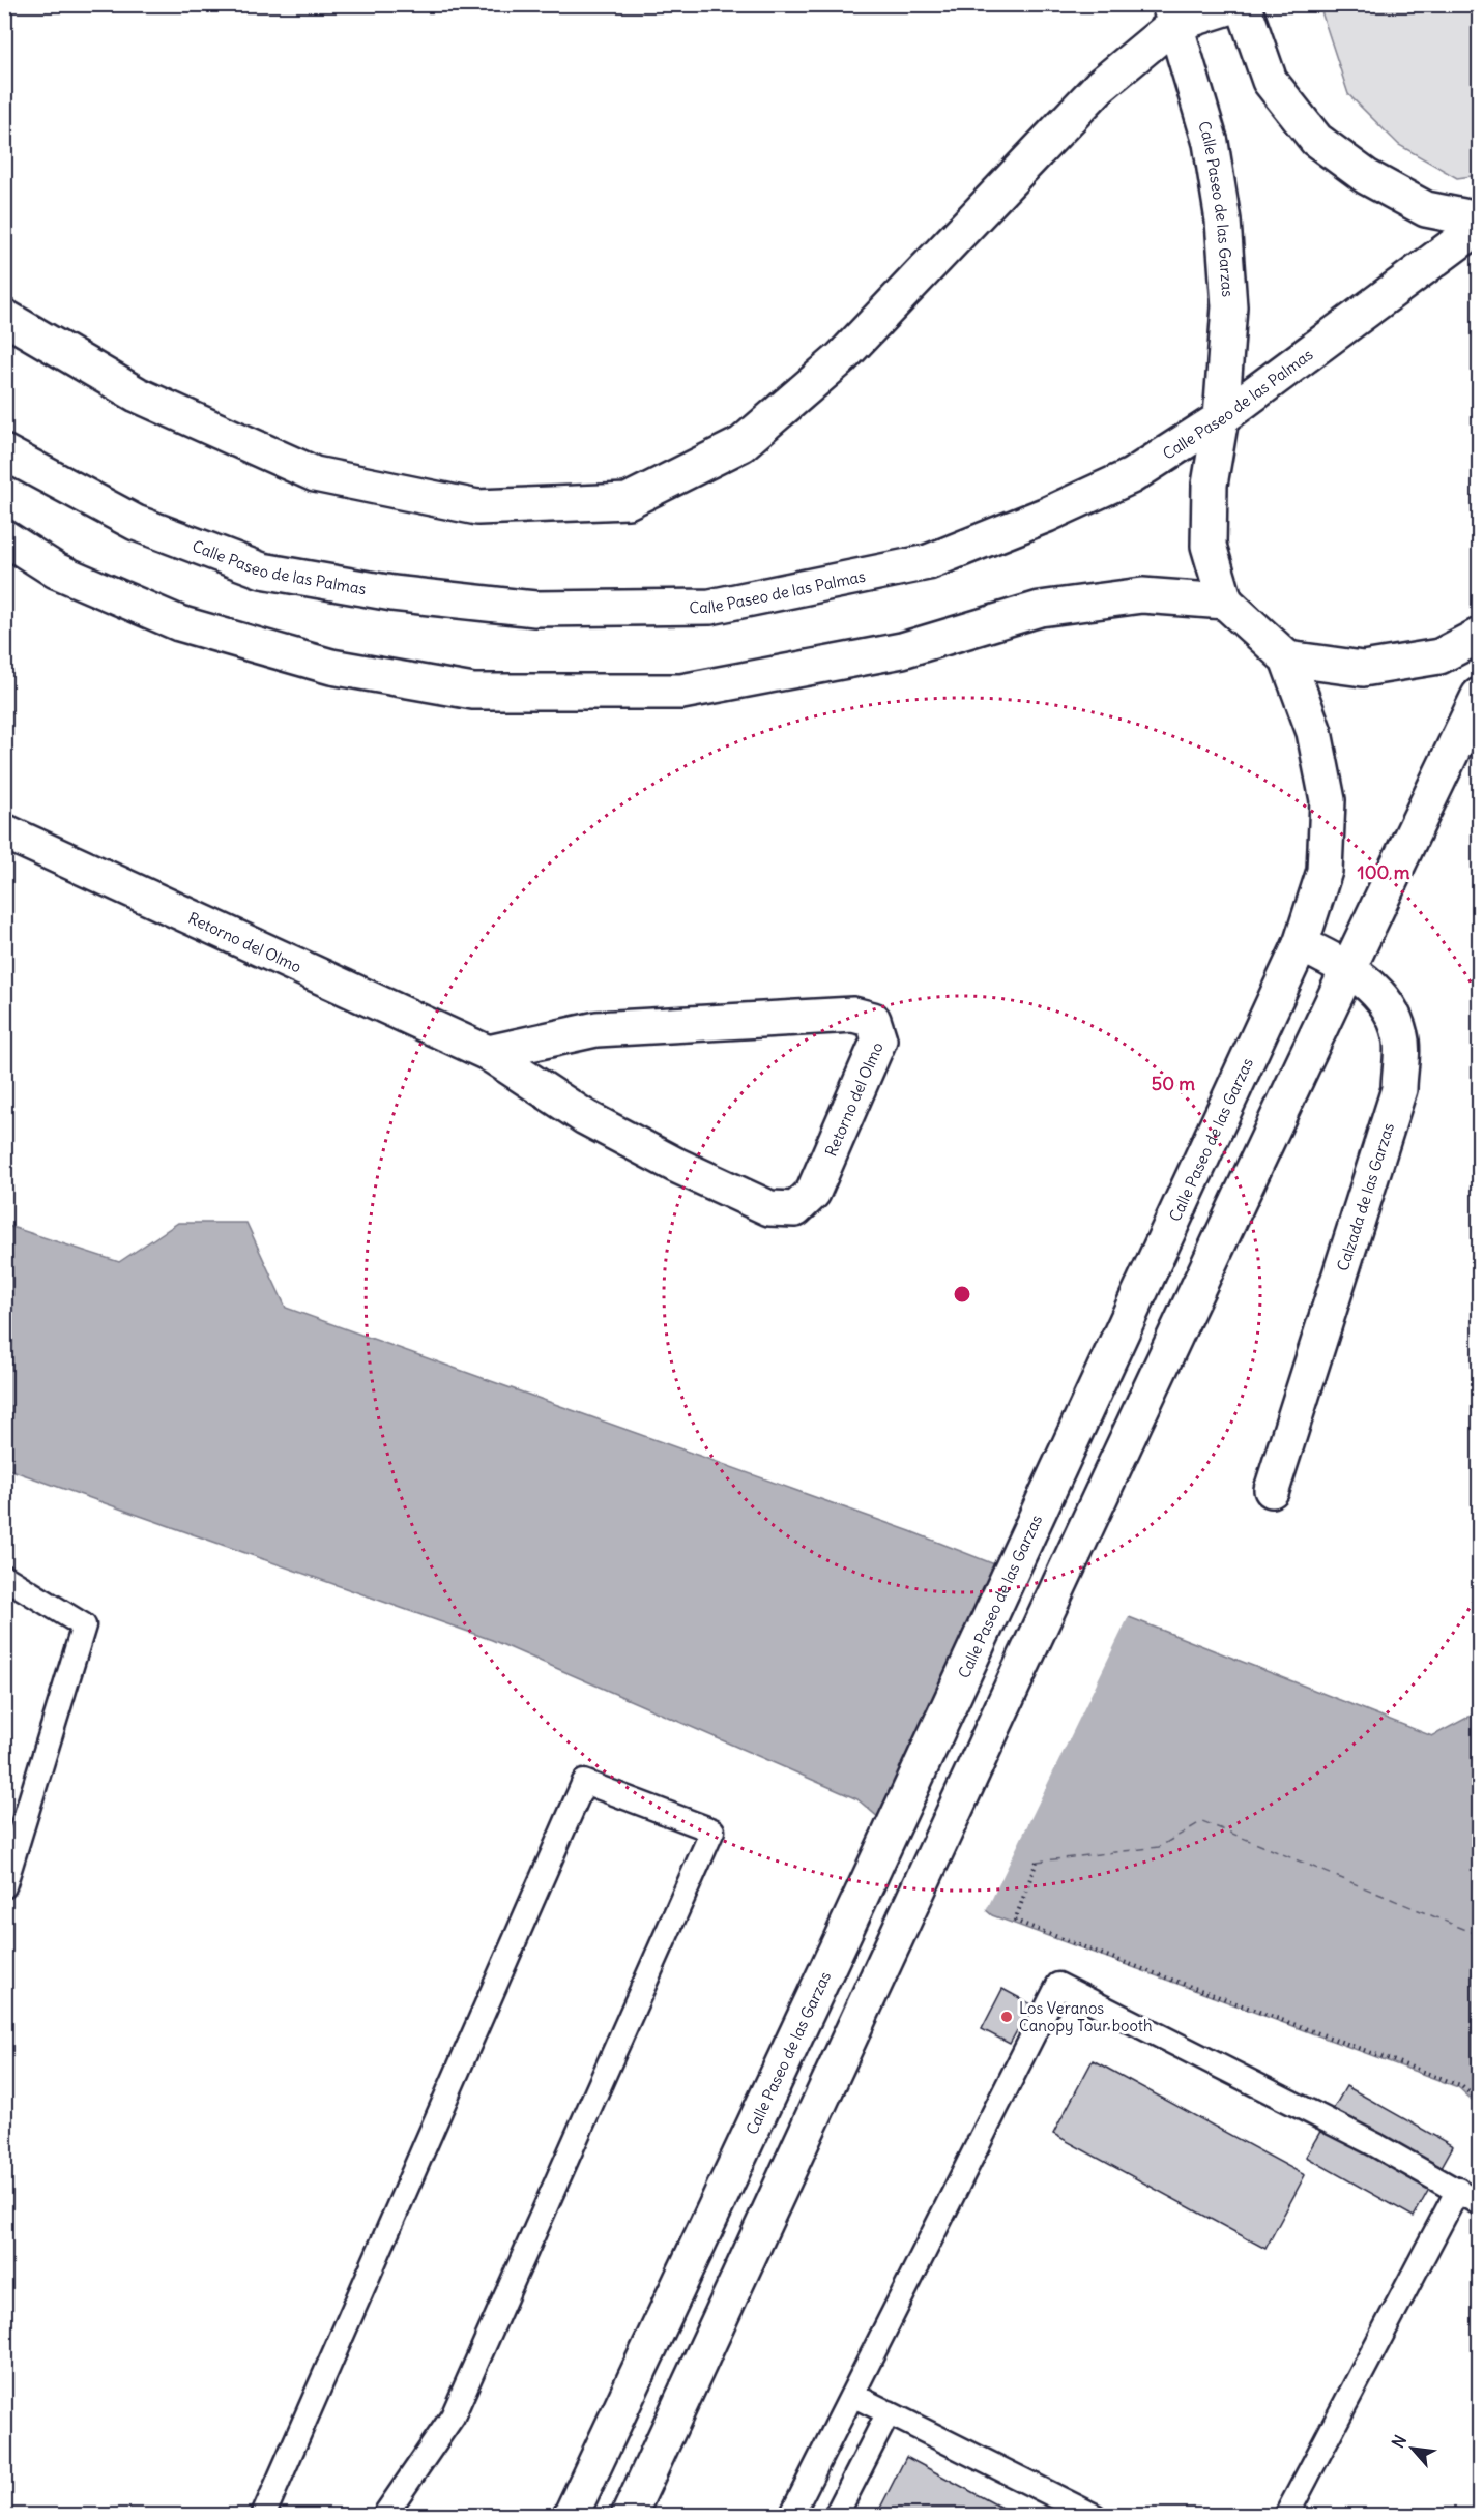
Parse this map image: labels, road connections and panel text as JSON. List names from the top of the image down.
{
  "streets": {
    "street": [
      "Calle Paseo de las Garzas",
      "Calle Paseo de las Palmas",
      "Retorno del Olmo",
      "Calzada de las Garzas"
    ]
  },
  "crossings": [
    ["Calle Paseo de las Garzas", "Calle Paseo de las Palmas"],
    ["Calle Paseo de las Garzas", "Calzada de las Garzas"]
  ],
  "places": ["Los Veranos Canopy Tour booth"],
  "north": "top left",
  "rings": ["100 m", "50 m"]
}
